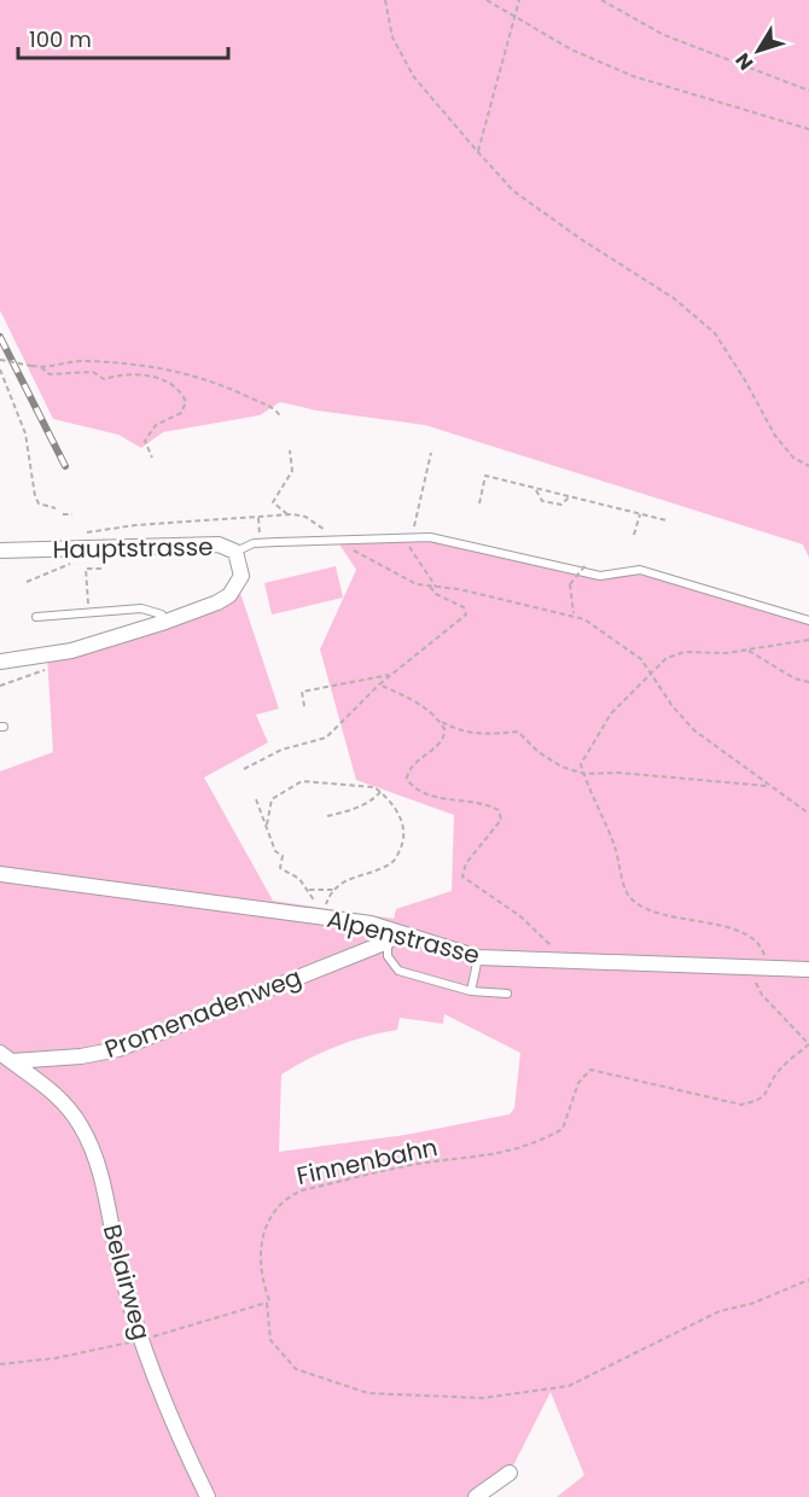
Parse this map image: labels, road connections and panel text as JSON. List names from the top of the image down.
{
  "streets": {
    "street": [
      "Hauptstrasse",
      "Alpenstrasse",
      "Promenadenweg",
      "Belairweg"
    ],
    "path": ["Finnenbahn"]
  },
  "crossings": [
    ["Alpenstrasse", "Promenadenweg"],
    ["Promenadenweg", "Belairweg"]
  ],
  "scale_bar": "100 m",
  "north": "bottom left"
}
